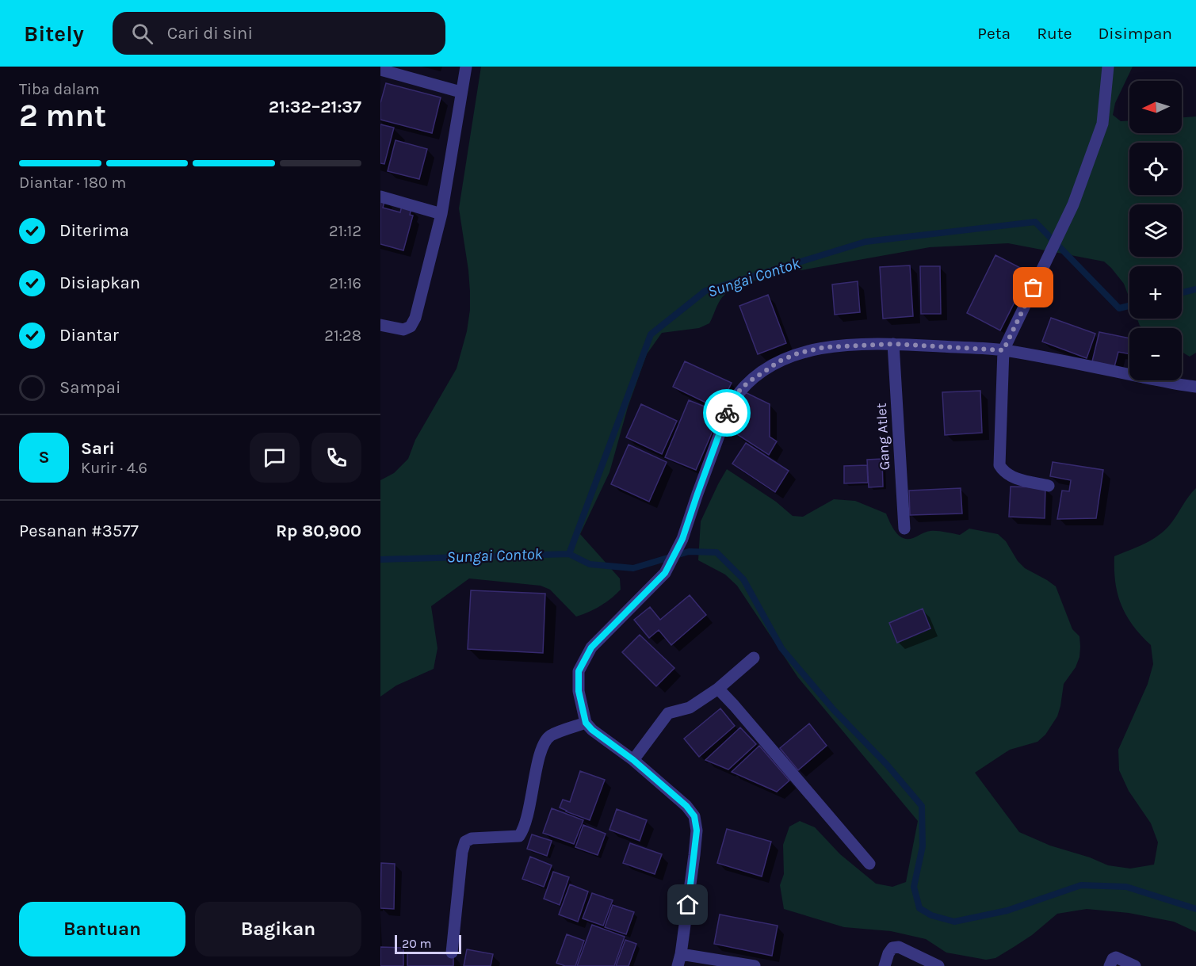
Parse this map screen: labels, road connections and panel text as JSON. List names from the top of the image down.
{
  "streets": {
    "street": ["Gang Atlet"]
  },
  "water": ["Sungai Contok"],
  "scale_bar": "20 m",
  "north": "left",
  "page": {
    "header": "Bitely",
    "search": "Cari di sini",
    "nav": ["Peta", "Rute", "Disimpan"],
    "heading": ["2 mnt", "Tiba dalam", "21:32–21:37"],
    "panel": [
      "Sari",
      "Kurir · 4.6",
      "Pesanan #3577",
      "Rp 80,900"
    ],
    "map_buttons": ["+", "−"],
    "bar": "Diantar · 180 m",
    "list": [
      ["Diterima", "21:12"],
      ["Disiapkan", "21:16"],
      ["Diantar", "21:28"],
      "Sampai"
    ],
    "round": "S",
    "buttons": ["Bantuan", "Bagikan"],
    "scale": "20 m"
  }
}
